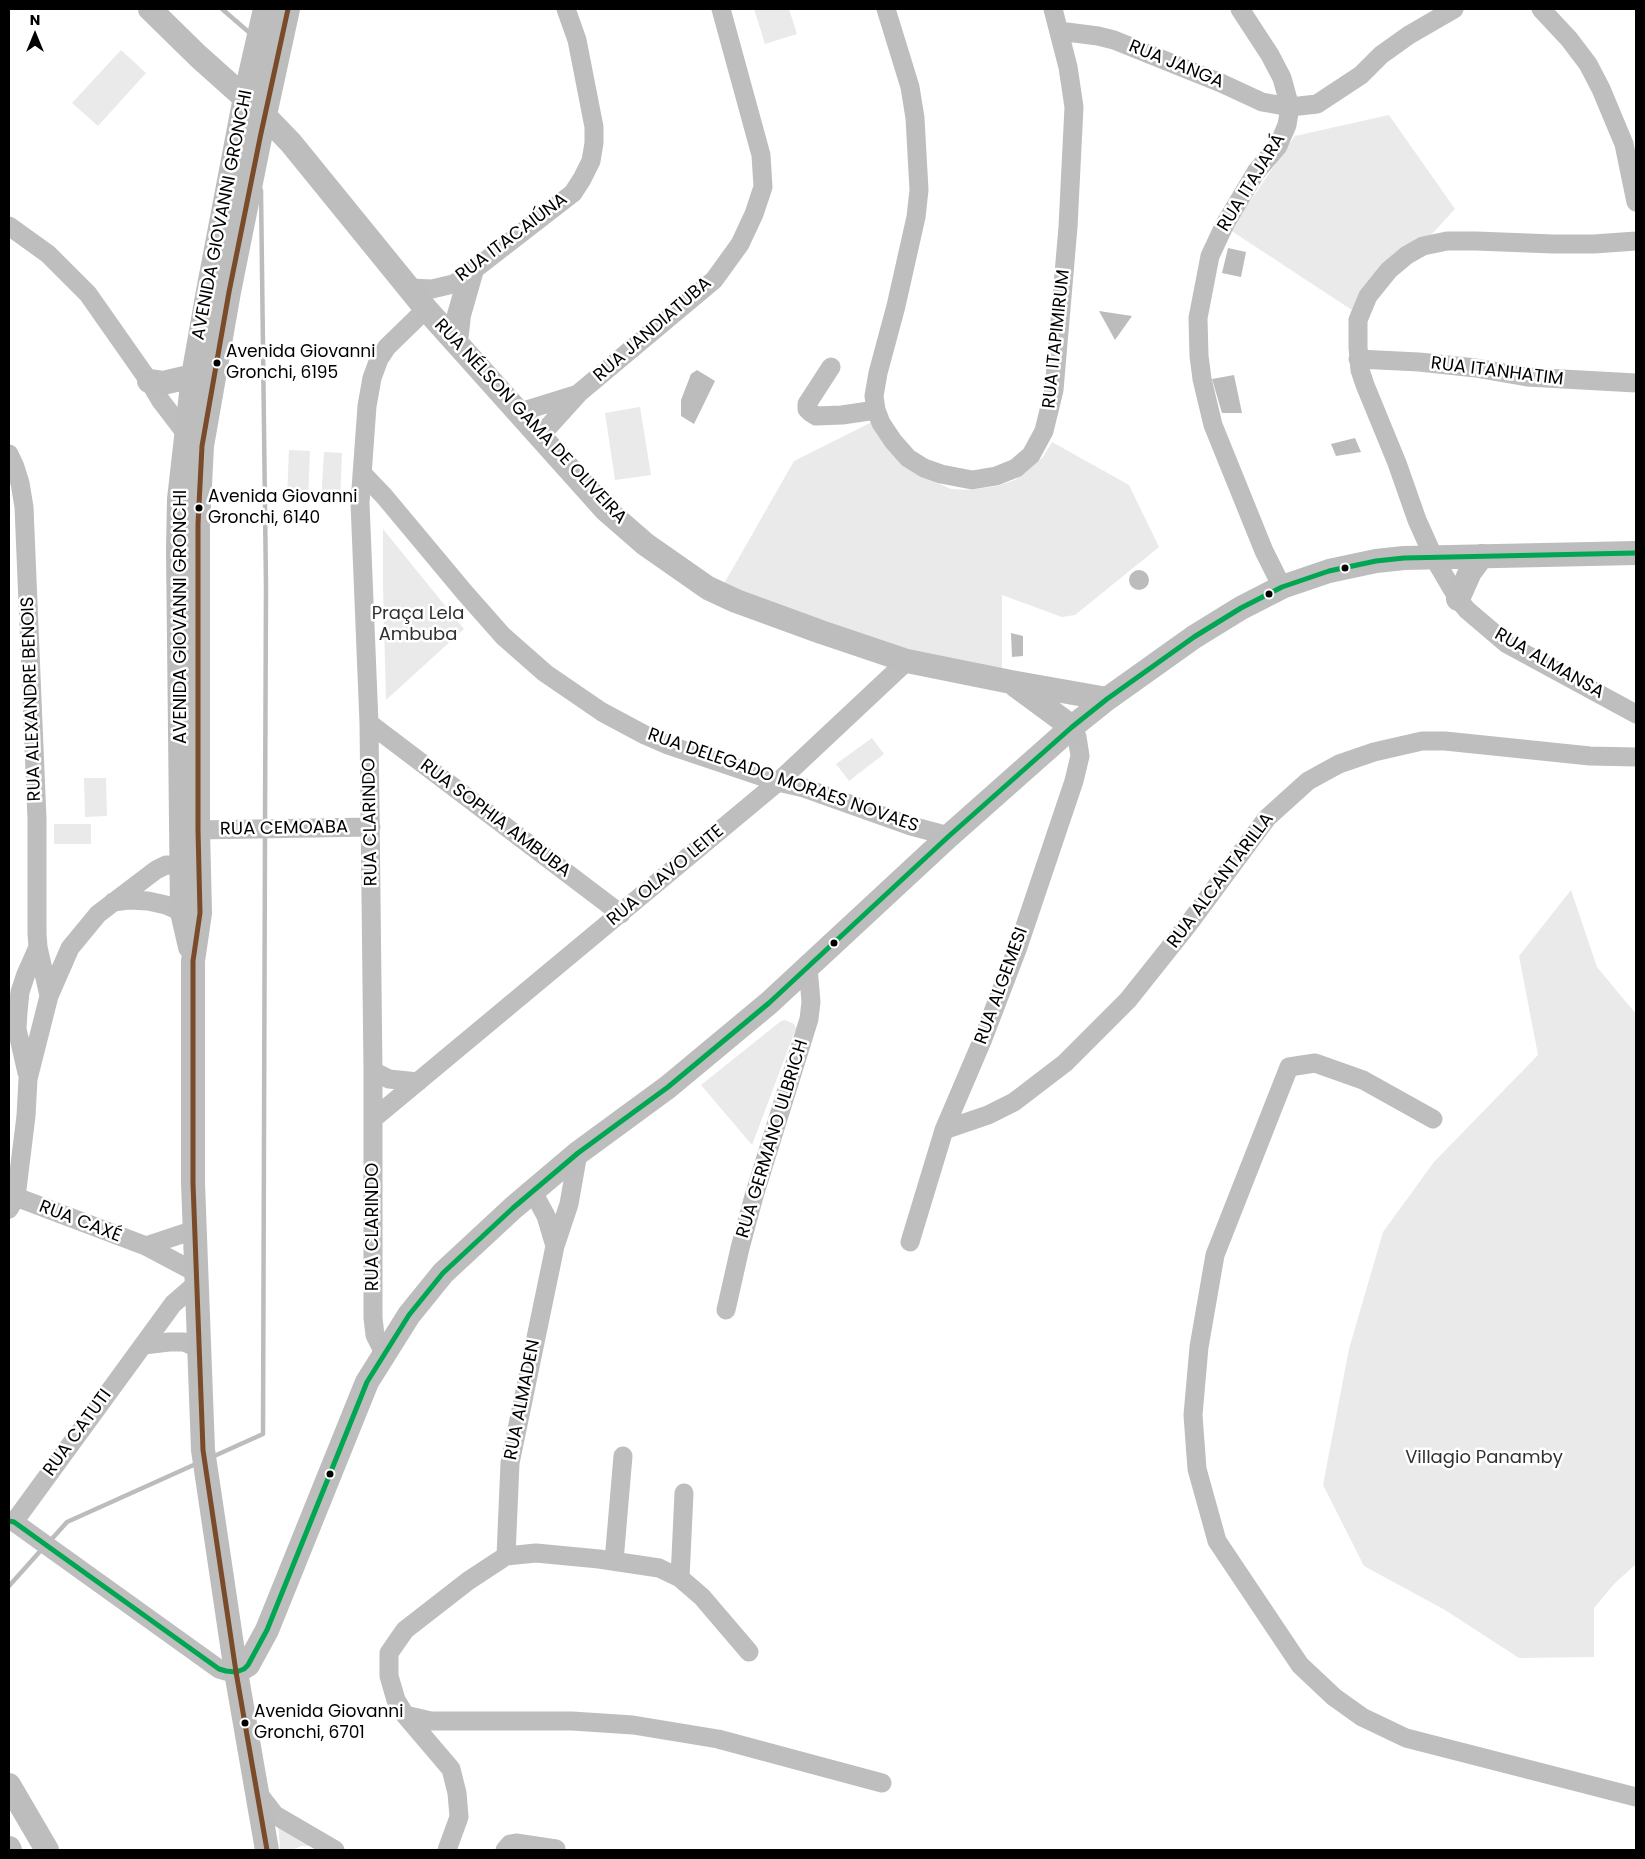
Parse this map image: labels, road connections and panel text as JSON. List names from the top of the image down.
{
  "streets": {
    "main road": ["AVENIDA GIOVANNI GRONCHI", "RUA NÉLSON GAMA DE OLIVEIRA"],
    "street": [
      "RUA JANGA",
      "RUA ITAJARÁ",
      "RUA ITACAIÚNA",
      "RUA JANDIATUBA",
      "RUA ITAPIMIRUM",
      "RUA ITANHATIM",
      "RUA ALMANSA",
      "RUA ALEXANDRE BENOIS",
      "RUA DELEGADO MORAES NOVAES",
      "RUA SOPHIA AMBUBA",
      "RUA CLARINDO",
      "RUA CEMOABA",
      "RUA OLAVO LEITE",
      "RUA ALCANTARILLA",
      "RUA ALGEMESI",
      "RUA GERMANO ULBRICH",
      "RUA CAXÉ",
      "RUA ALMADEN",
      "RUA CATUTI"
    ]
  },
  "crossings": [
    ["RUA JANGA", "RUA ITAJARÁ"],
    ["RUA JANGA", "RUA ITAPIMIRUM"],
    ["AVENIDA GIOVANNI GRONCHI", "RUA NÉLSON GAMA DE OLIVEIRA"],
    ["AVENIDA GIOVANNI GRONCHI", "RUA CEMOABA"],
    ["AVENIDA GIOVANNI GRONCHI", "RUA CAXÉ"],
    ["AVENIDA GIOVANNI GRONCHI", "RUA CATUTI"],
    ["RUA ITACAIÚNA", "RUA NÉLSON GAMA DE OLIVEIRA"],
    ["RUA JANDIATUBA", "RUA NÉLSON GAMA DE OLIVEIRA"],
    ["RUA ITANHATIM", "RUA ALMANSA"],
    ["RUA NÉLSON GAMA DE OLIVEIRA", "RUA CLARINDO"],
    ["RUA NÉLSON GAMA DE OLIVEIRA", "RUA OLAVO LEITE"],
    ["RUA NÉLSON GAMA DE OLIVEIRA", "RUA ALGEMESI"],
    ["RUA ALEXANDRE BENOIS", "RUA CAXÉ"],
    ["RUA DELEGADO MORAES NOVAES", "RUA CLARINDO"],
    ["RUA DELEGADO MORAES NOVAES", "RUA OLAVO LEITE"],
    ["RUA SOPHIA AMBUBA", "RUA CLARINDO"],
    ["RUA SOPHIA AMBUBA", "RUA OLAVO LEITE"],
    ["RUA CLARINDO", "RUA CEMOABA"],
    ["RUA CLARINDO", "RUA OLAVO LEITE"],
    ["RUA ALCANTARILLA", "RUA ALGEMESI"],
    ["RUA CAXÉ", "RUA CATUTI"]
  ],
  "parks": ["Praça Lela Ambuba", "Villagio Panamby"],
  "places": ["Avenida Giovanni Gronchi, 6195", "Avenida Giovanni Gronchi, 6140", "Avenida Giovanni Gronchi, 6701"],
  "north": "top"
}
